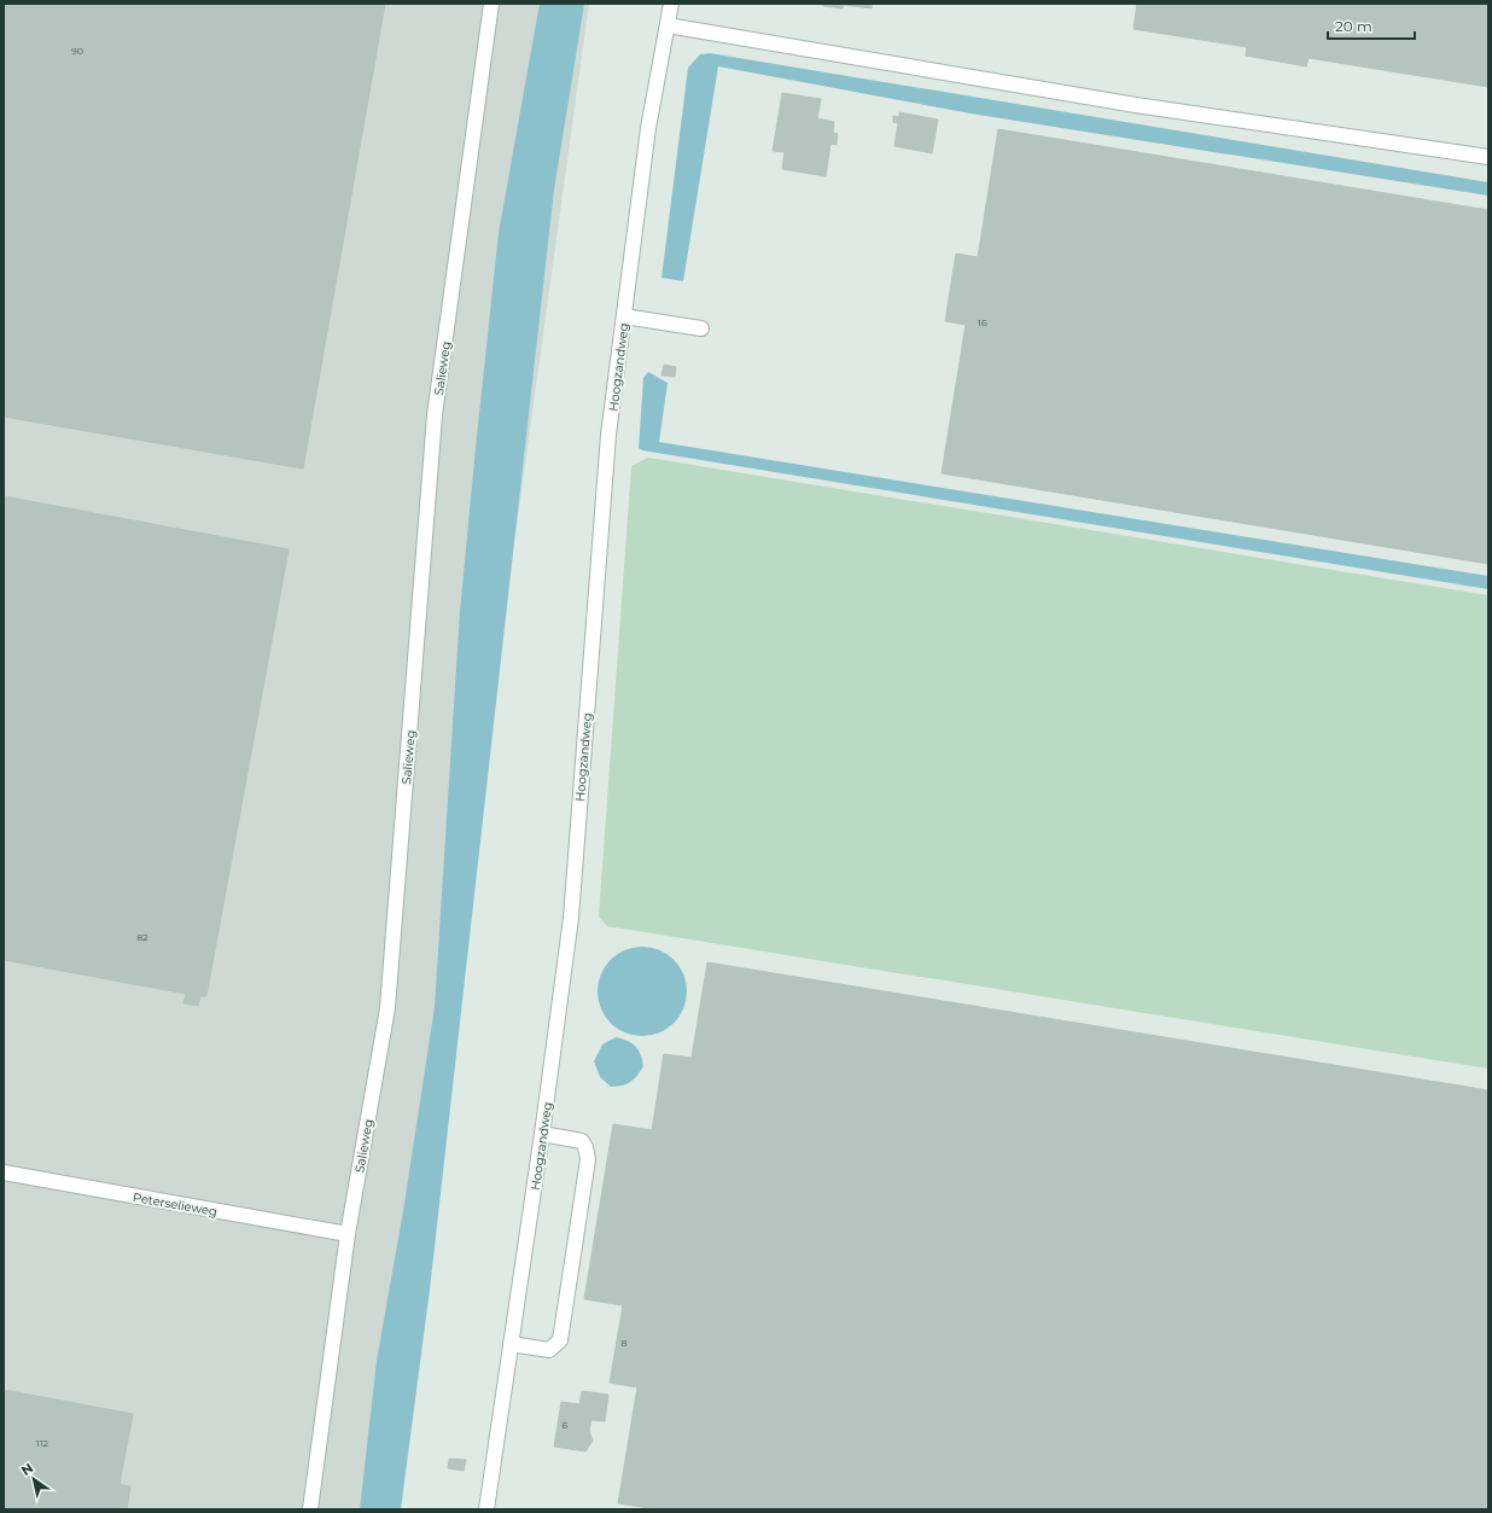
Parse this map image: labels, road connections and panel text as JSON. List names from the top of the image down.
{
  "streets": {
    "street": ["Hoogzandweg", "Salieweg", "Peterselieweg"]
  },
  "crossings": [
    ["Salieweg", "Peterselieweg"]
  ],
  "house_numbers": [
    "90",
    "16",
    "82",
    "8",
    "6",
    "112"
  ],
  "scale_bar": "20 m",
  "north": "top left"
}
